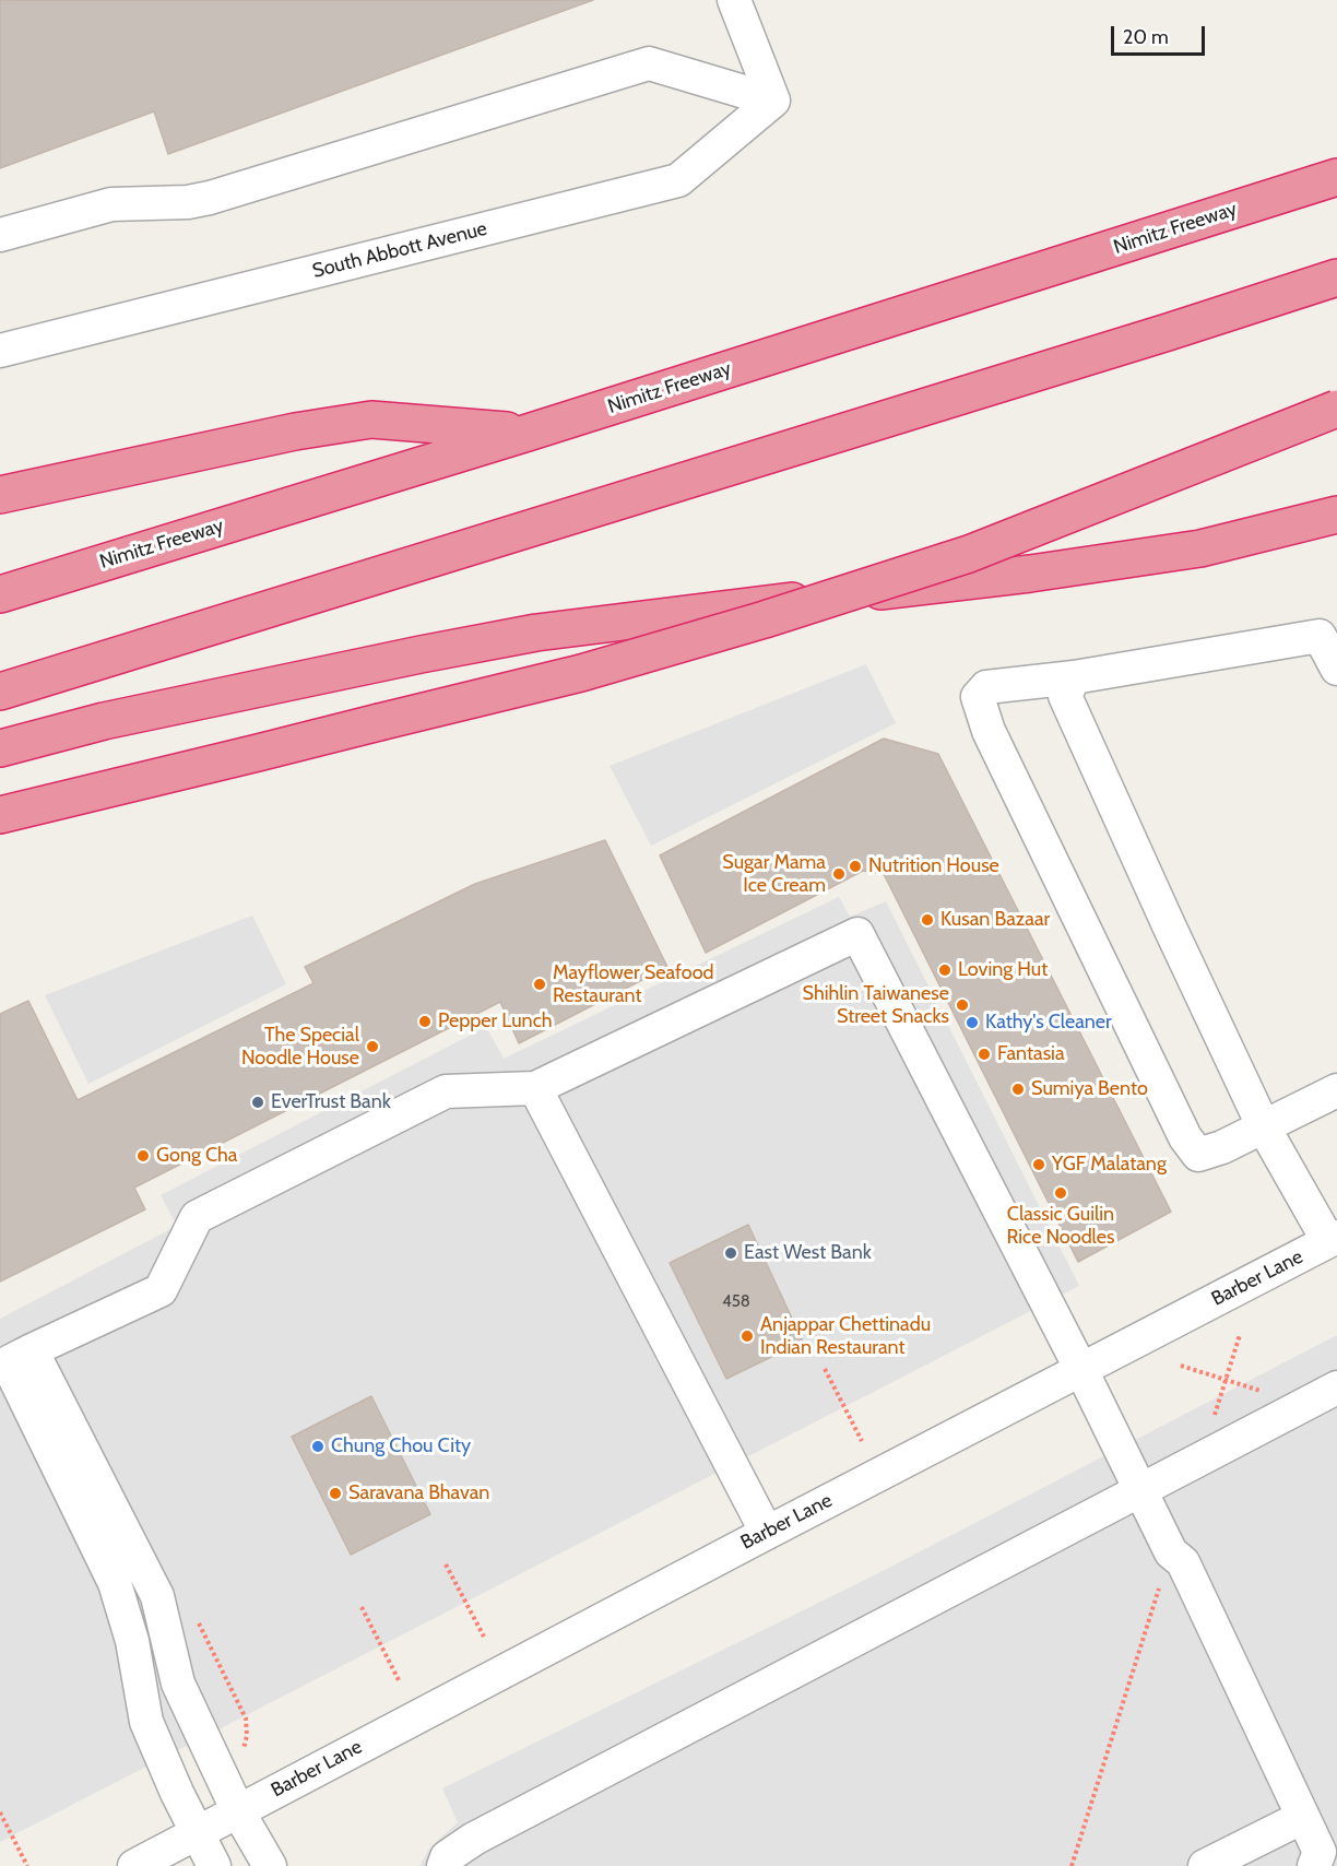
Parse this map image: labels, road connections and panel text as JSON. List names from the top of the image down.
{
  "streets": {
    "highway": ["Nimitz Freeway"],
    "street": ["South Abbott Avenue", "Barber Lane"]
  },
  "places": [
    "Nutrition House",
    "Sugar Mama Ice Cream",
    "Kusan Bazaar",
    "Loving Hut",
    "Mayflower Seafood Restaurant",
    "Shihlin Taiwanese Street Snacks",
    "Pepper Lunch",
    "Kathy's Cleaner",
    "The Special Noodle House",
    "Fantasia",
    "Sumiya Bento",
    "EverTrust Bank",
    "Gong Cha",
    "YGF Malatang",
    "Classic Guilin Rice Noodles",
    "East West Bank",
    "Anjappar Chettinadu Indian Restaurant",
    "Chung Chou City",
    "Saravana Bhavan"
  ],
  "house_numbers": ["458"],
  "scale_bar": "20 m"
}
